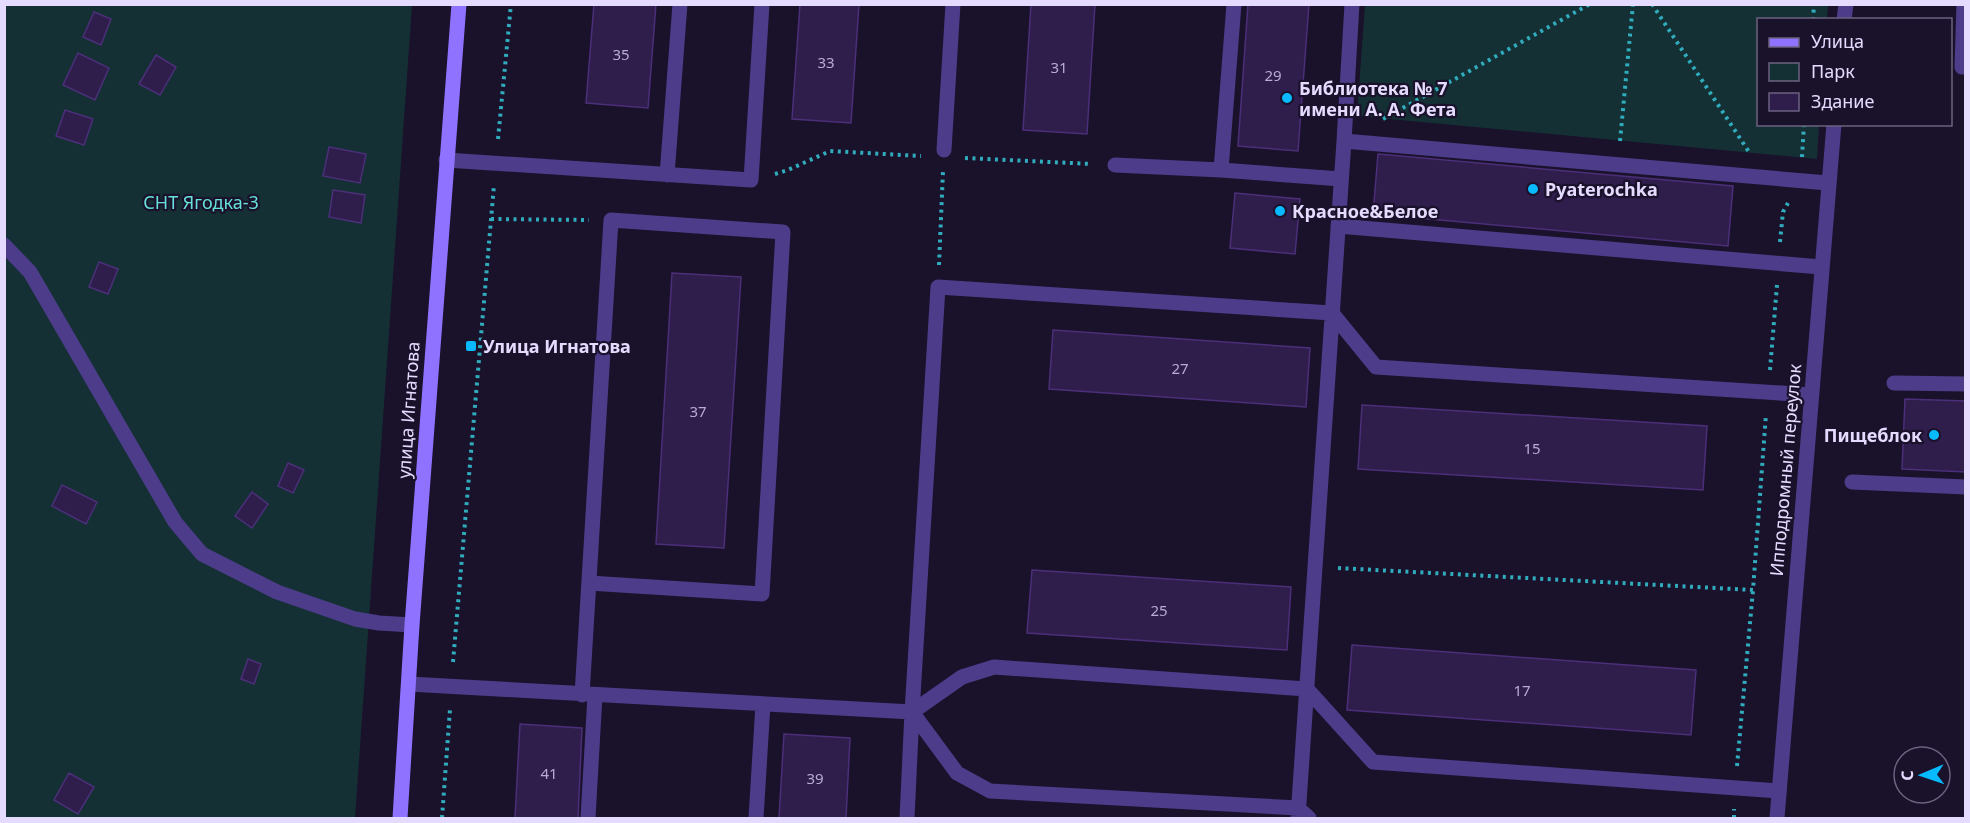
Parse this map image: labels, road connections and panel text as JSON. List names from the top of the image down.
{
  "streets": {
    "main road": ["улица Игнатова"],
    "street": ["Ипподромный переулок"]
  },
  "parks": ["СНТ Ягодка-3"],
  "places": {
    "other": [
      "Библиотека № 7 имени А. А. Фета",
      "Pyaterochka",
      "Красное&Белое",
      "Пищеблок"
    ],
    "transit": ["Улица Игнатова"]
  },
  "house_numbers": [
    "35",
    "33",
    "31",
    "29",
    "27",
    "37",
    "15",
    "25",
    "17",
    "41",
    "39"
  ],
  "legend": ["Улица", "Парк", "Здание"],
  "north": "left"
}
